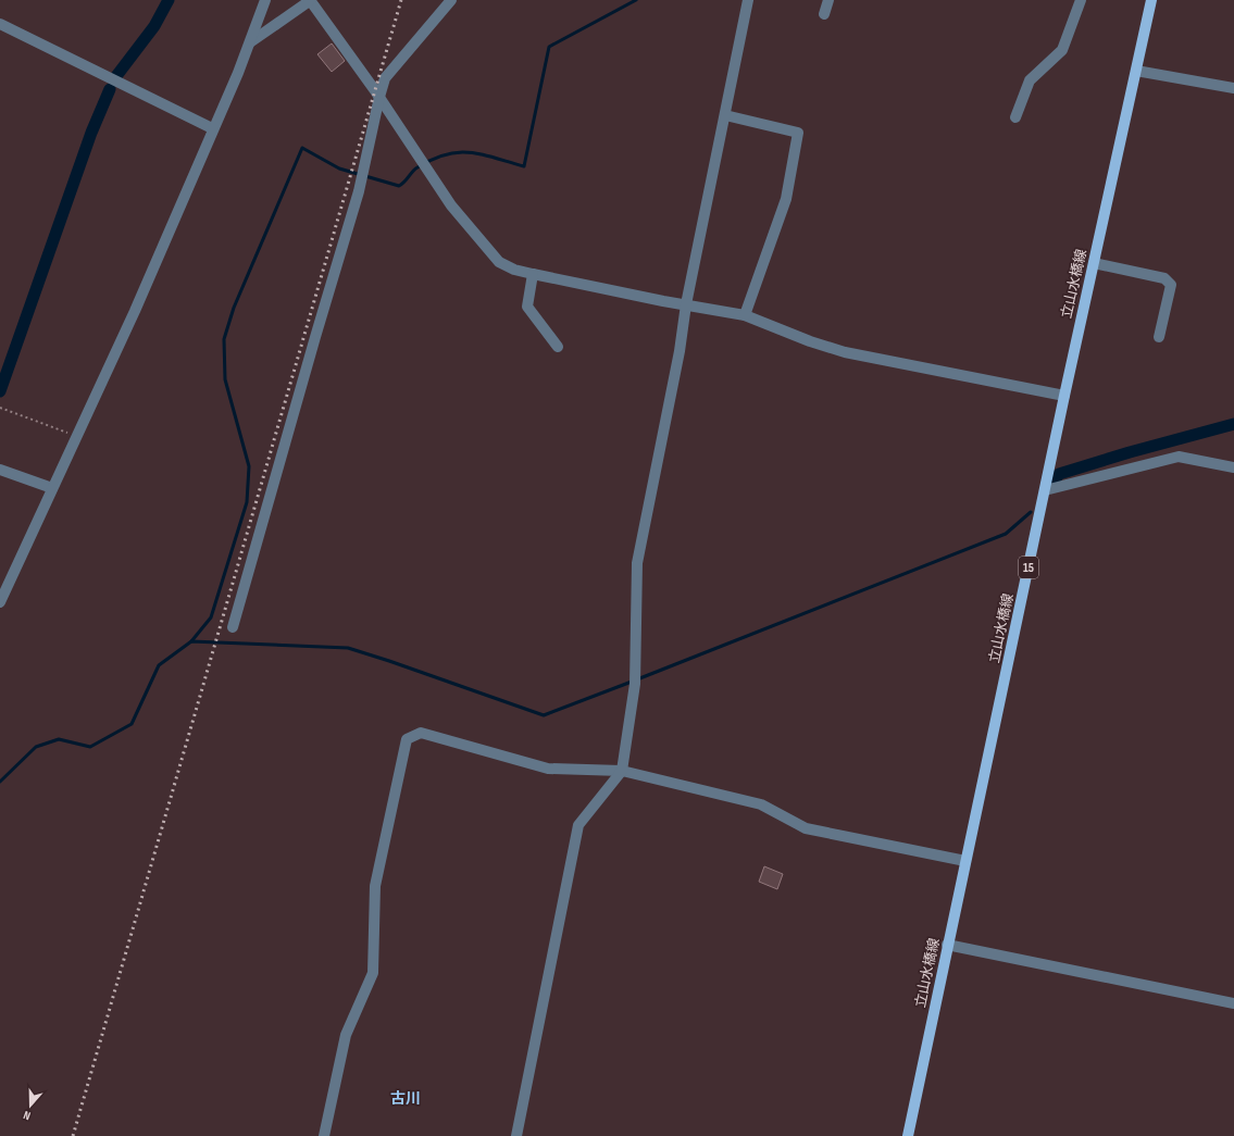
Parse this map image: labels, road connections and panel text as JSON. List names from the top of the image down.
{
  "streets": {
    "main road": ["立山水橋線", "15"]
  },
  "districts": ["古川"],
  "north": "bottom"
}
